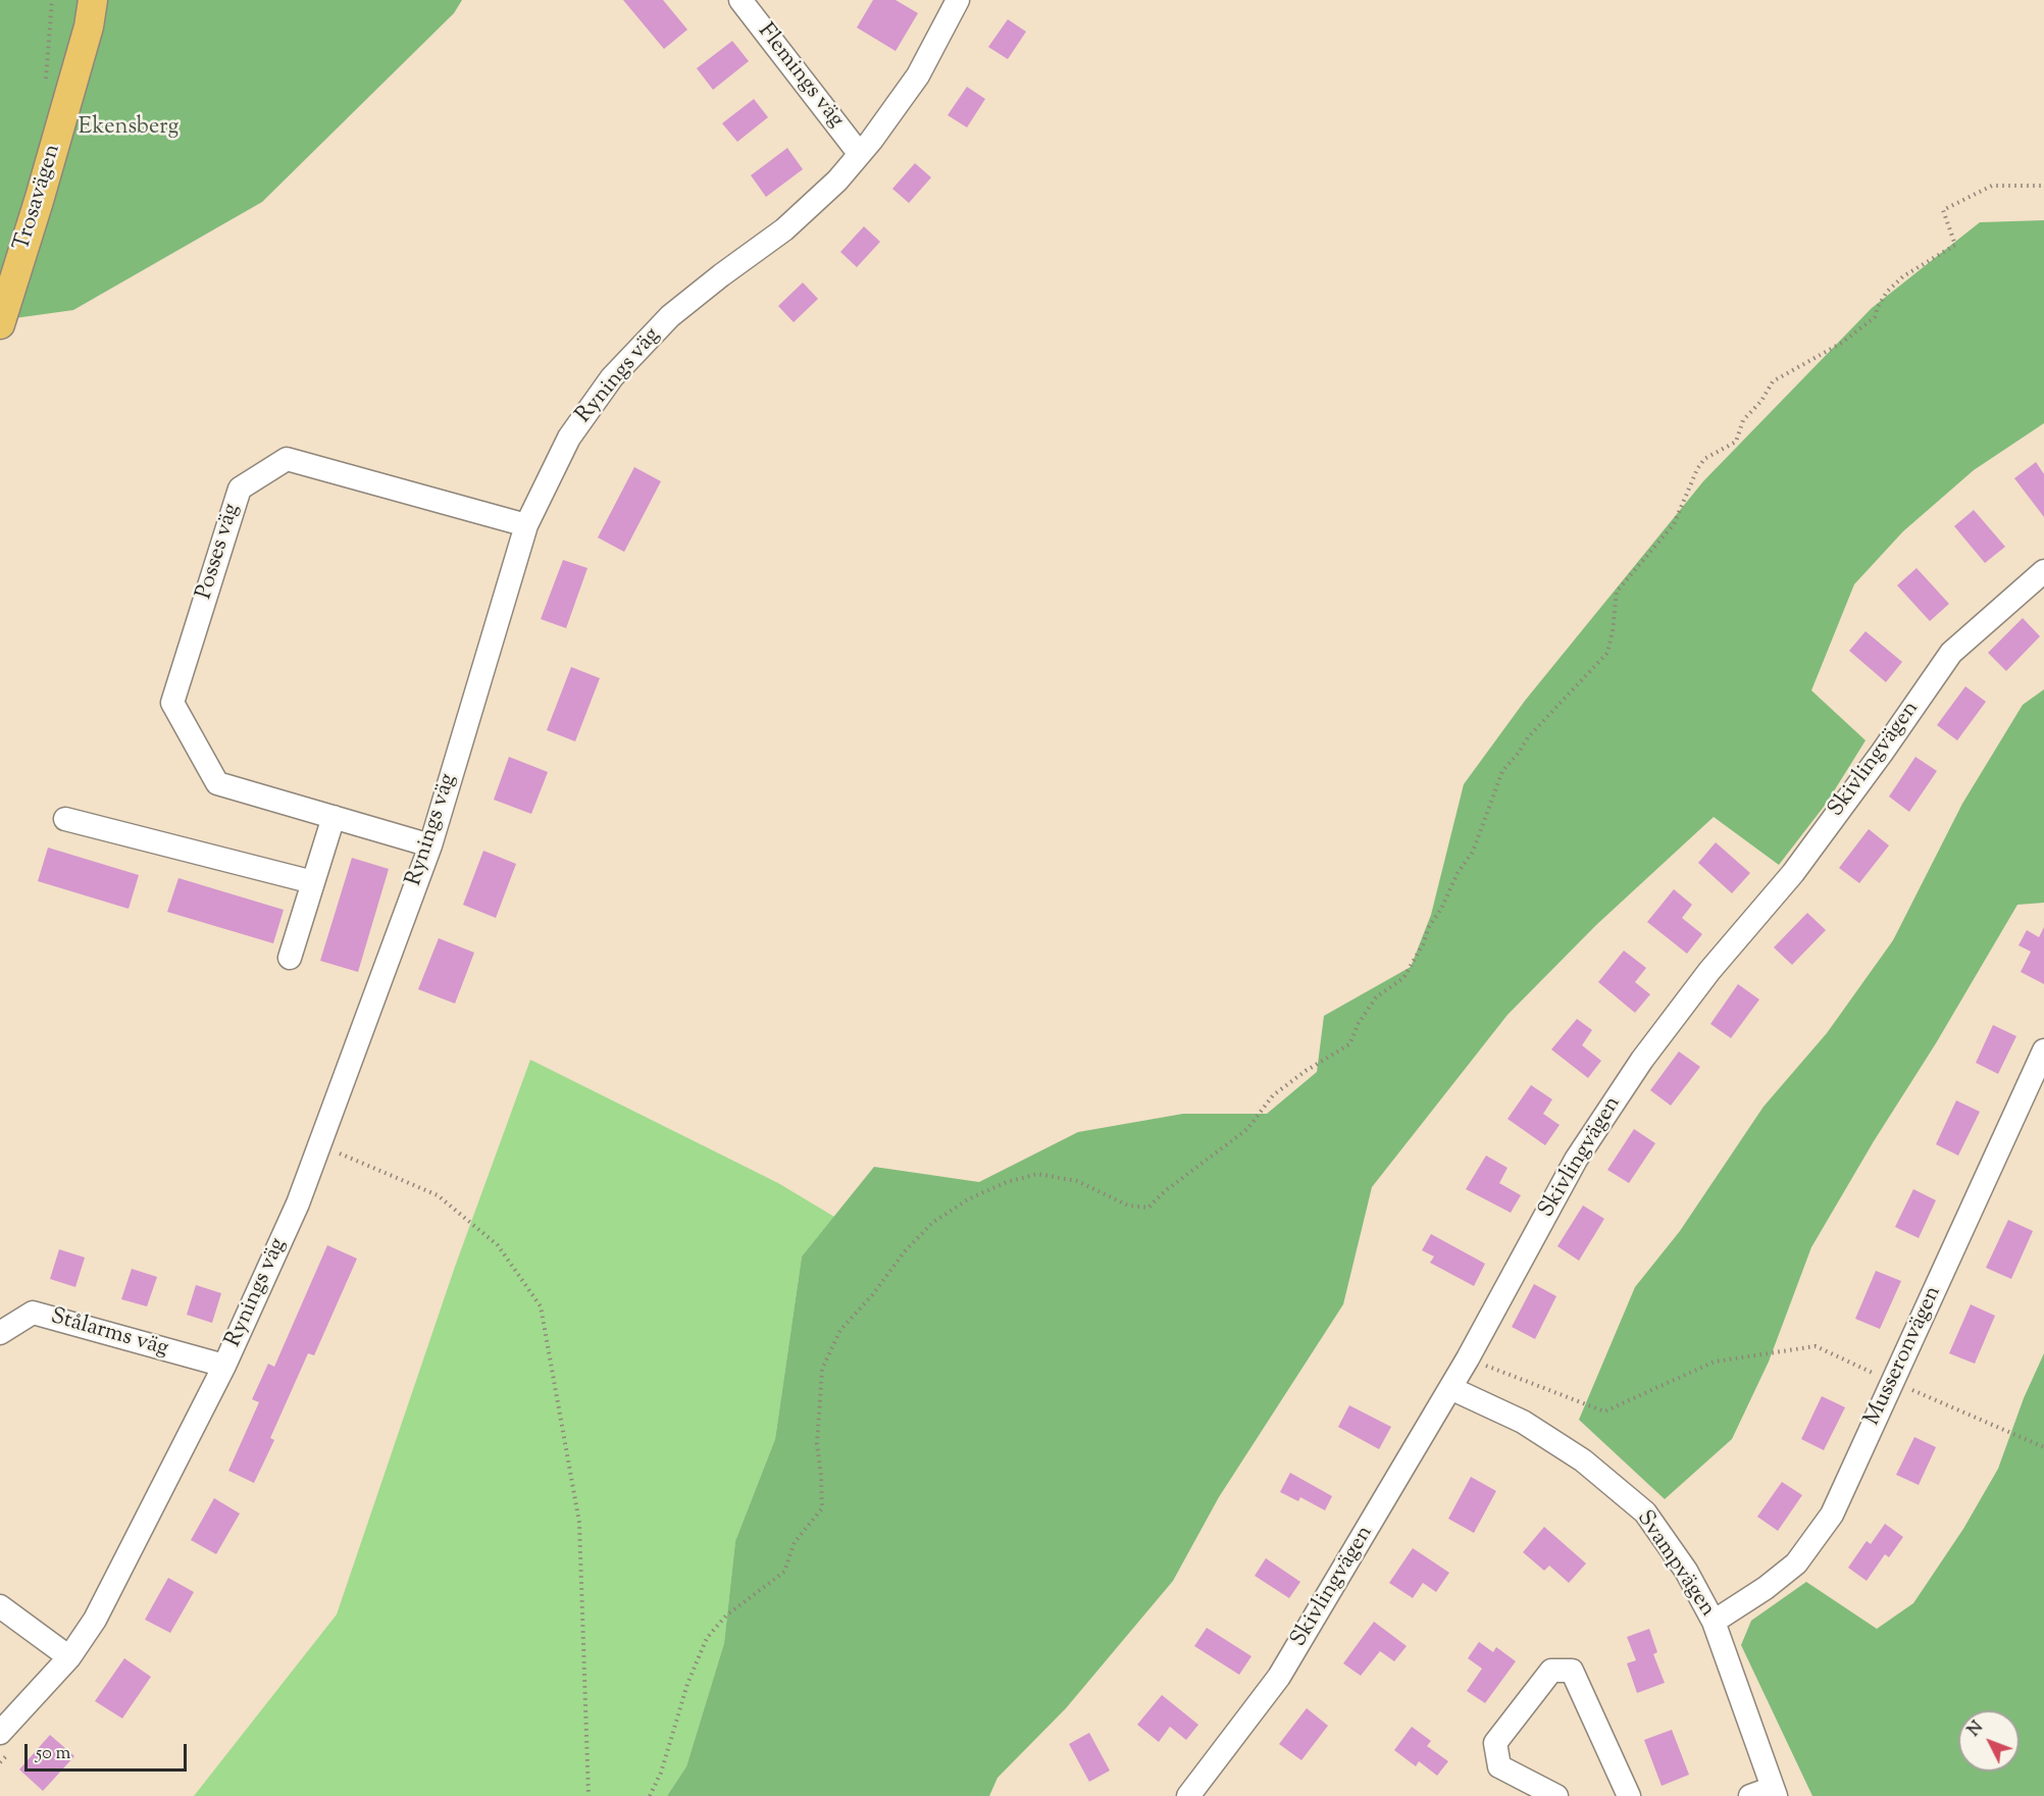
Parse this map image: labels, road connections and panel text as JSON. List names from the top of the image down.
{
  "streets": {
    "main road": ["Trosavägen"],
    "street": [
      "Flemings väg",
      "Rynings väg",
      "Posses väg",
      "Skivlingvägen",
      "Stålarms väg",
      "Musseronvägen",
      "Svampvägen"
    ]
  },
  "crossings": [
    ["Flemings väg", "Rynings väg"],
    ["Rynings väg", "Posses väg"],
    ["Rynings väg", "Stålarms väg"],
    ["Skivlingvägen", "Svampvägen"],
    ["Musseronvägen", "Svampvägen"]
  ],
  "parks": ["Ekensberg"],
  "scale_bar": "50 m",
  "north": "top left"
}
